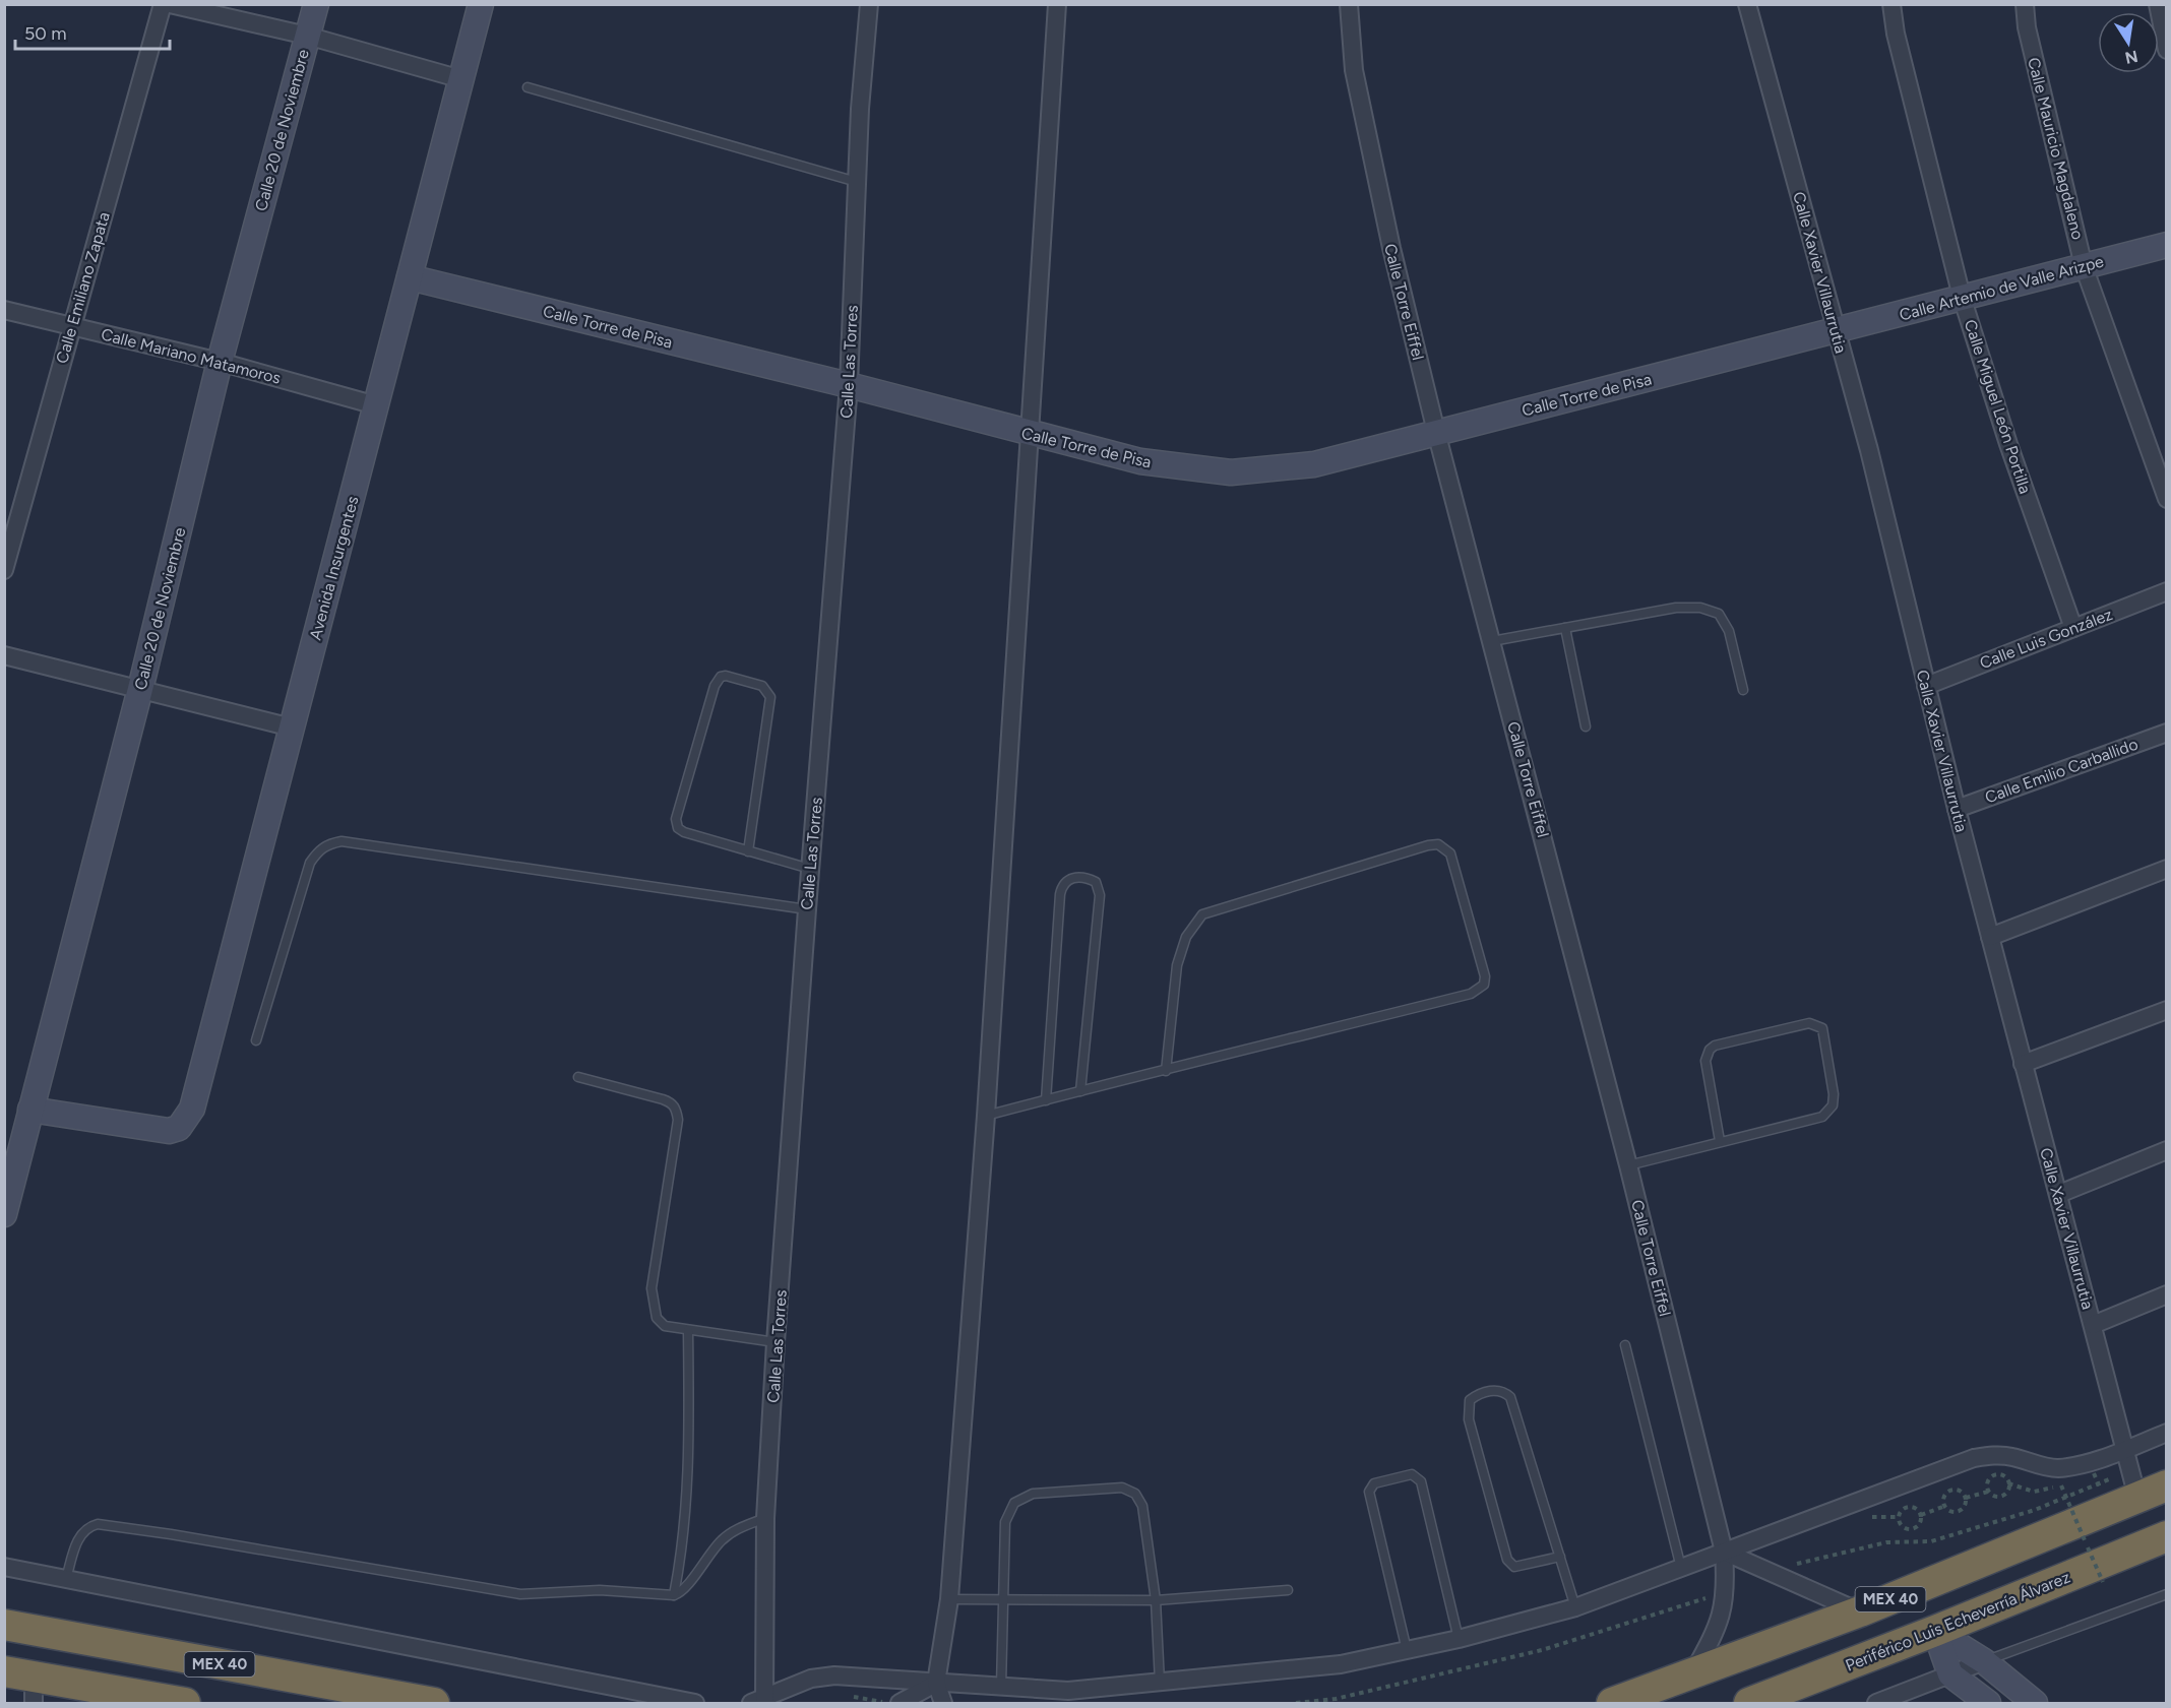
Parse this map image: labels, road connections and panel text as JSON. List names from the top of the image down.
{
  "streets": {
    "highway": ["MEX 40", "Periférico Luis Echeverría Álvarez"],
    "street": [
      "Calle 20 de Noviembre",
      "Calle Mauricio Magdaleno",
      "Calle Xavier Villaurrutia",
      "Calle Emiliano Zapata",
      "Calle Artemio de Valle Arizpe",
      "Calle Torre Eiffel",
      "Calle Torre de Pisa",
      "Calle Mariano Matamoros",
      "Calle Las Torres",
      "Calle Miguel León Portilla",
      "Avenida Insurgentes",
      "Calle Luis González",
      "Calle Emilio Carballido"
    ]
  },
  "crossings": [
    ["Calle 20 de Noviembre", "Calle Mariano Matamoros"],
    ["Calle 20 de Noviembre", "Avenida Insurgentes"],
    ["Calle Mauricio Magdaleno", "Calle Artemio de Valle Arizpe"],
    ["Calle Xavier Villaurrutia", "Calle Artemio de Valle Arizpe"],
    ["Calle Xavier Villaurrutia", "Calle Torre de Pisa"],
    ["Calle Xavier Villaurrutia", "Calle Luis González"],
    ["Calle Xavier Villaurrutia", "Calle Emilio Carballido"],
    ["Calle Xavier Villaurrutia", "MEX 40"],
    ["Calle Emiliano Zapata", "Calle Mariano Matamoros"],
    ["Calle Artemio de Valle Arizpe", "Calle Torre de Pisa"],
    ["Calle Artemio de Valle Arizpe", "Calle Miguel León Portilla"],
    ["Calle Torre Eiffel", "Calle Torre de Pisa"],
    ["Calle Torre Eiffel", "MEX 40"],
    ["Calle Torre de Pisa", "Calle Las Torres"],
    ["Calle Torre de Pisa", "Avenida Insurgentes"],
    ["Calle Mariano Matamoros", "Avenida Insurgentes"],
    ["Calle Miguel León Portilla", "Calle Luis González"]
  ],
  "scale_bar": "50 m",
  "north": "bottom"
}
